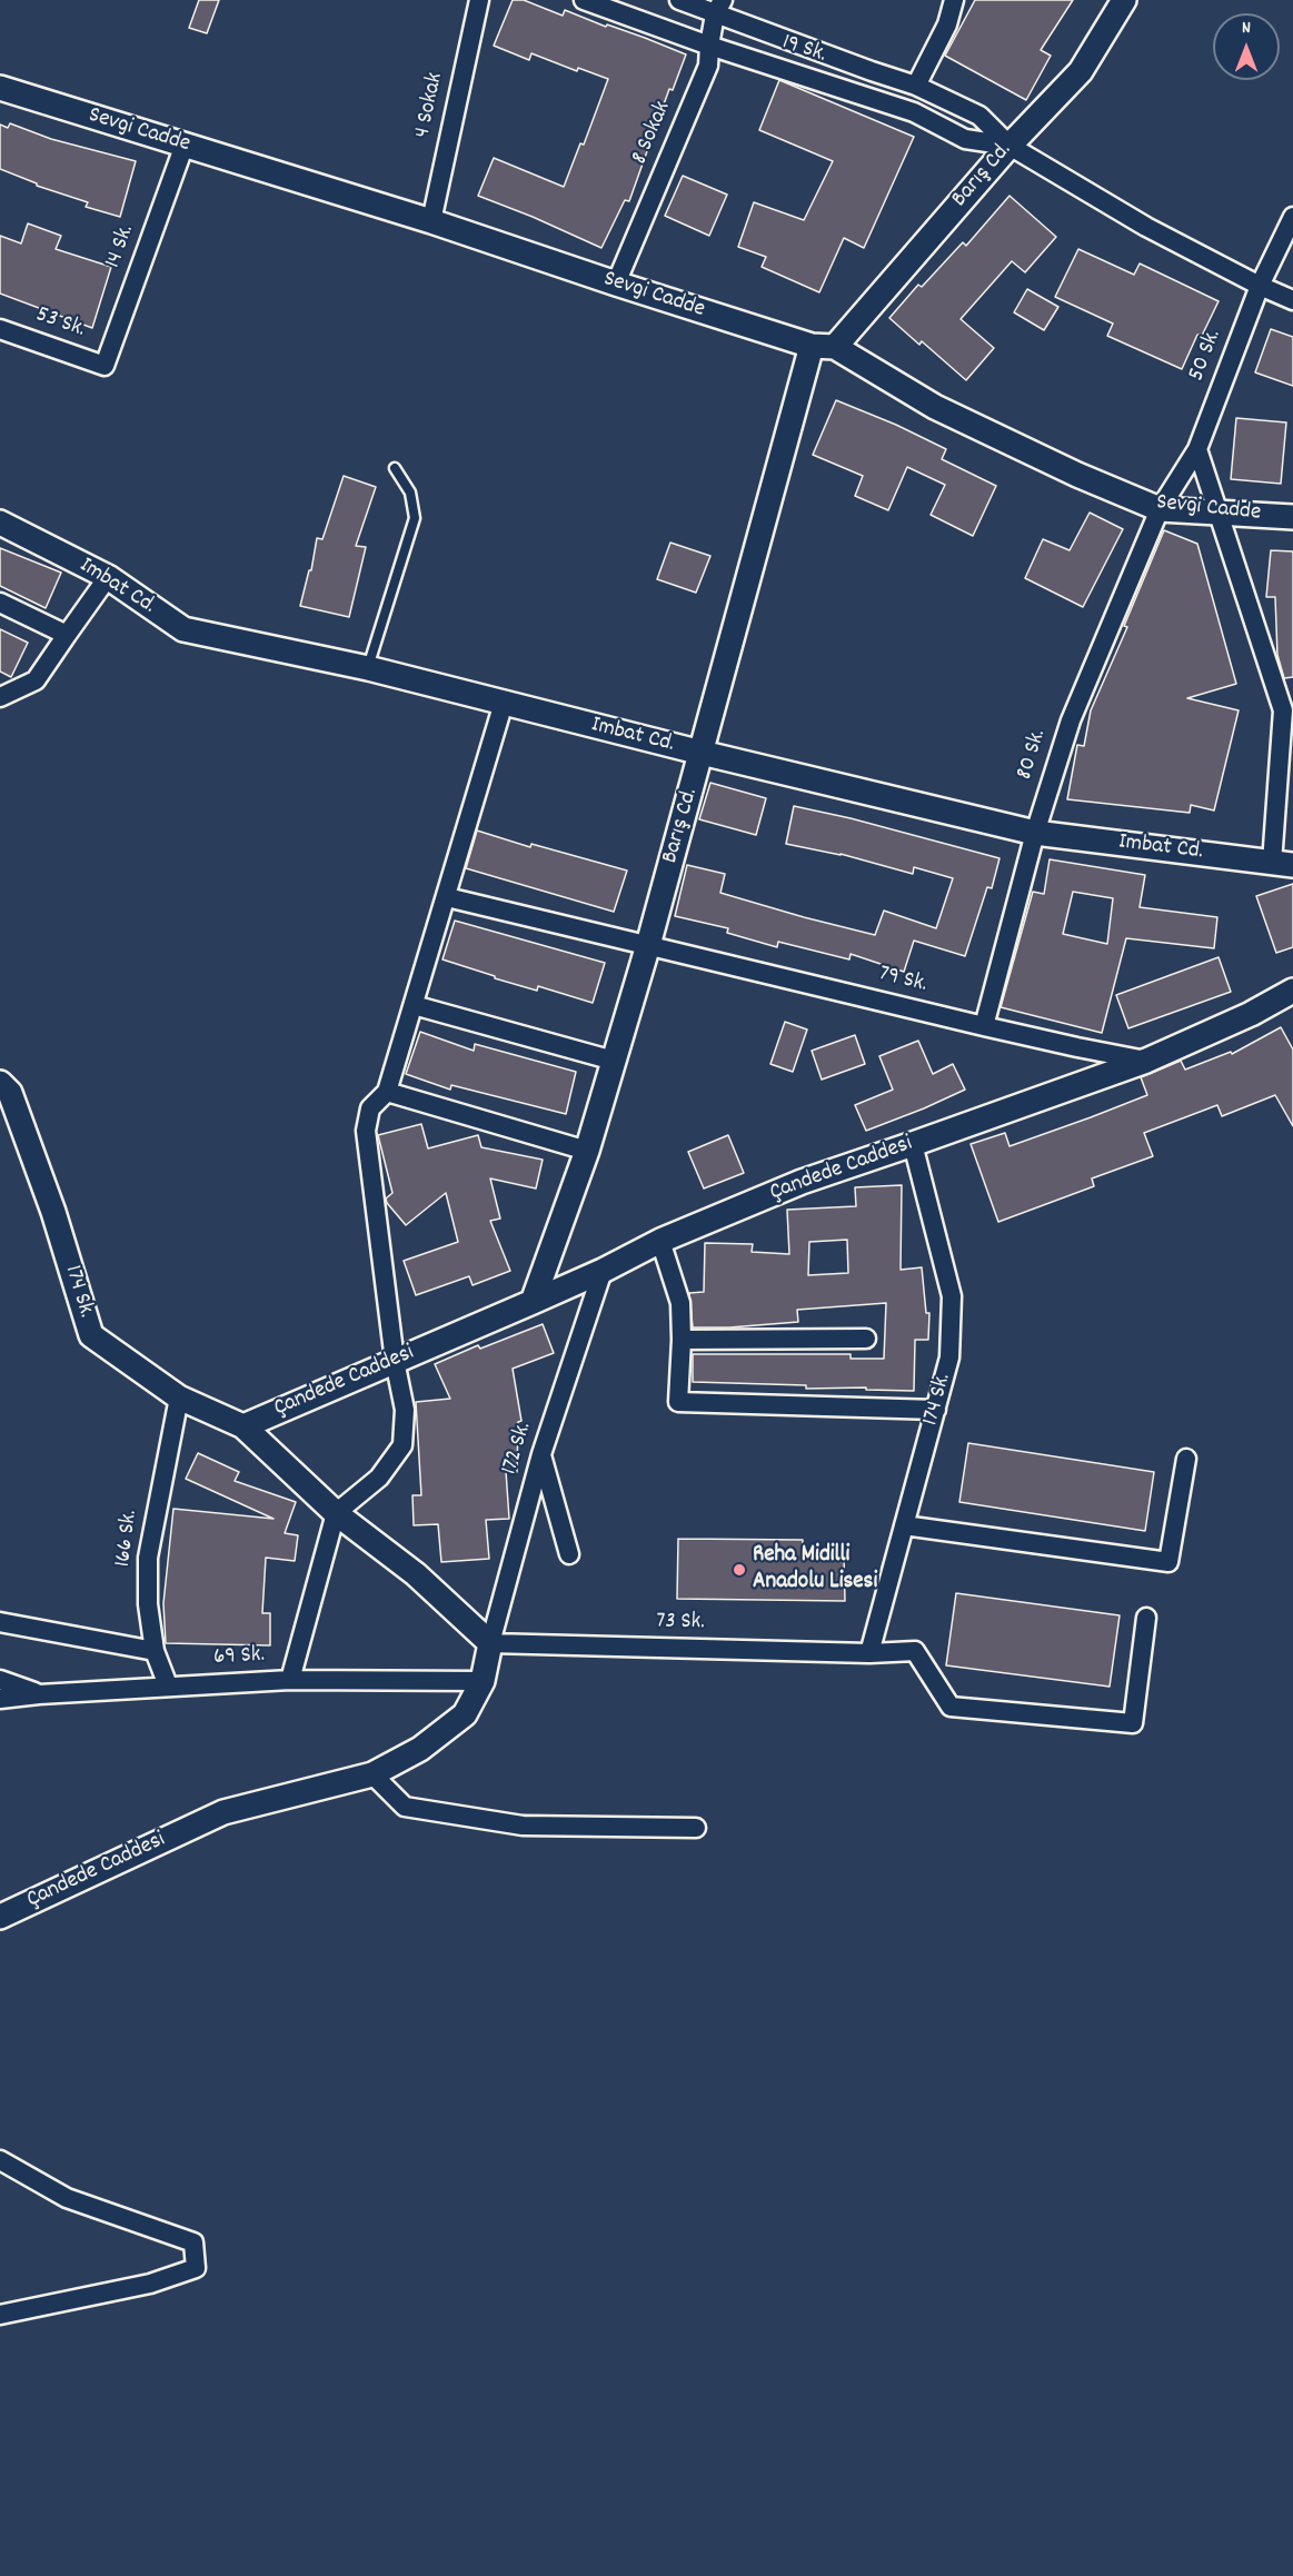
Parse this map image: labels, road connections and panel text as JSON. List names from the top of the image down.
{
  "streets": {
    "street": [
      "19 Sk.",
      "4 Sokak",
      "Sevgi Cadde",
      "8 Sokak",
      "Barış Cd.",
      "14 Sk.",
      "53 Sk.",
      "50 Sk.",
      "Imbat Cd.",
      "80 Sk.",
      "79 Sk.",
      "Çandede Caddesi",
      "174 Sk.",
      "172 Sk.",
      "166 Sk.",
      "73 Sk.",
      "69 Sk."
    ]
  },
  "crossings": [
    ["19 Sk.", "8 Sokak"],
    ["19 Sk.", "Barış Cd."],
    ["19 Sk.", "50 Sk."],
    ["4 Sokak", "Sevgi Cadde"],
    ["Sevgi Cadde", "8 Sokak"],
    ["Sevgi Cadde", "Barış Cd."],
    ["Sevgi Cadde", "14 Sk."],
    ["Sevgi Cadde", "50 Sk."],
    ["Sevgi Cadde", "80 Sk."],
    ["Barış Cd.", "Imbat Cd."],
    ["Barış Cd.", "79 Sk."],
    ["Barış Cd.", "Çandede Caddesi"],
    ["14 Sk.", "53 Sk."],
    ["50 Sk.", "80 Sk."],
    ["Imbat Cd.", "80 Sk."],
    ["80 Sk.", "79 Sk."],
    ["79 Sk.", "Çandede Caddesi"],
    ["Çandede Caddesi", "174 Sk."],
    ["Çandede Caddesi", "172 Sk."],
    ["Çandede Caddesi", "73 Sk."],
    ["Çandede Caddesi", "69 Sk."],
    ["174 Sk.", "166 Sk."],
    ["174 Sk.", "73 Sk."],
    ["172 Sk.", "73 Sk."],
    ["166 Sk.", "69 Sk."]
  ],
  "places": ["Reha Midilli Anadolu Lisesi"],
  "north": "top"
}
